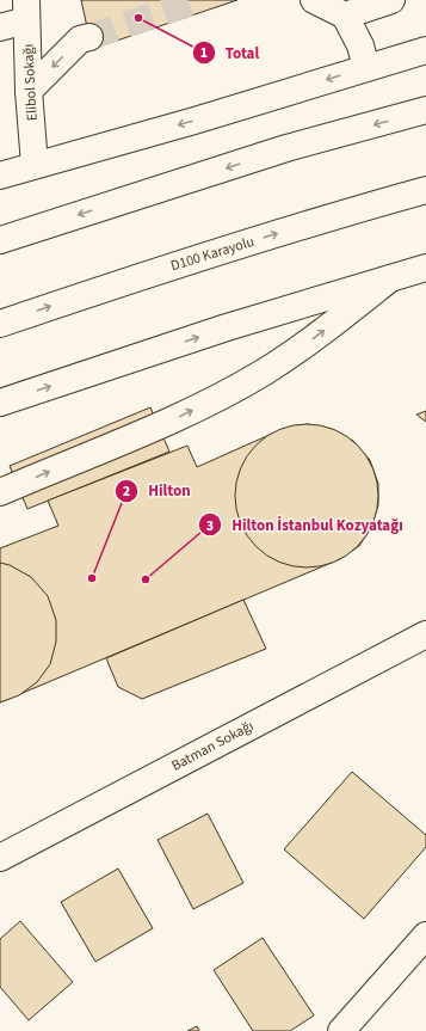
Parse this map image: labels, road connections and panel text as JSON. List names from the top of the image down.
{
  "streets": {
    "main road": ["Elibol Sokağı", "D100 Karayolu", "Batman Sokağı"]
  },
  "places": ["Total", "Hilton", "Hilton İstanbul Kozyatağı"]
}
